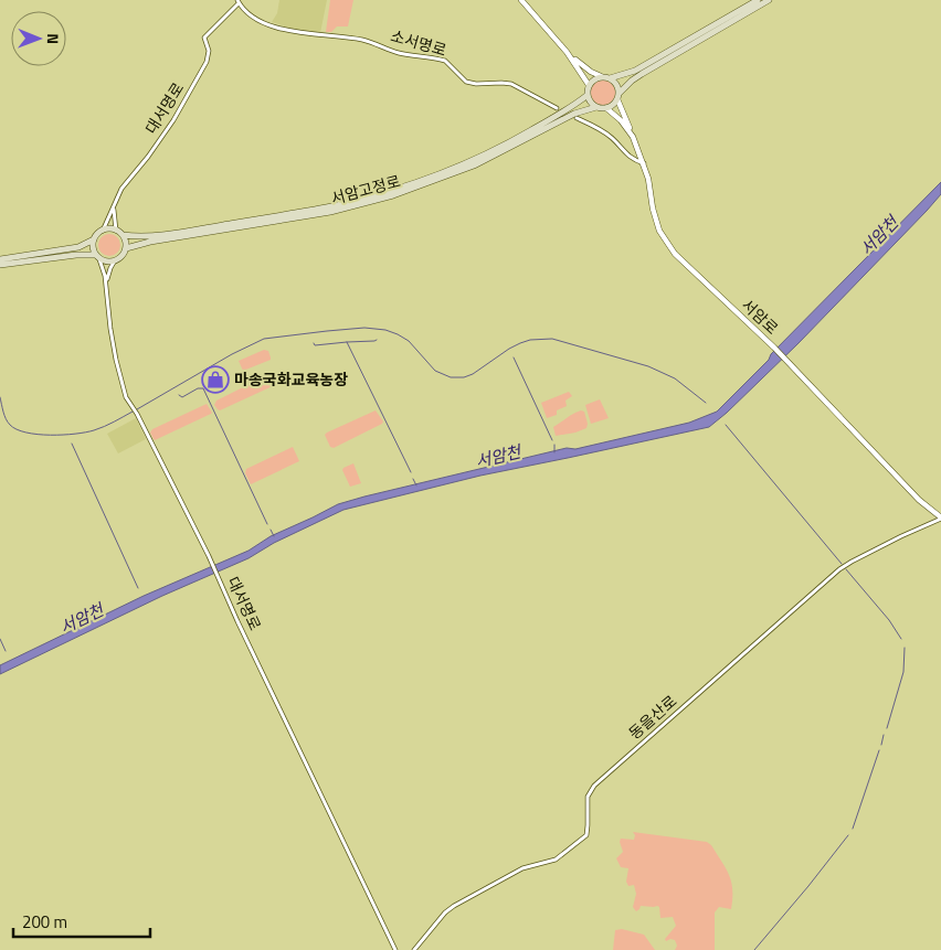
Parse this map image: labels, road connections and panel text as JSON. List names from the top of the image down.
{
  "streets": {
    "main road": ["서암고정로"],
    "street": [
      "소서명로",
      "대서명로",
      "서암로",
      "동을산로"
    ]
  },
  "crossings": [
    ["소서명로", "대서명로"],
    ["대서명로", "서암고정로"],
    ["서암고정로", "서암로"],
    ["서암로", "동을산로"]
  ],
  "water": ["서암천"],
  "places": {
    "shop": ["마송국화교육농장"]
  },
  "scale_bar": "200 m",
  "north": "right"
}
